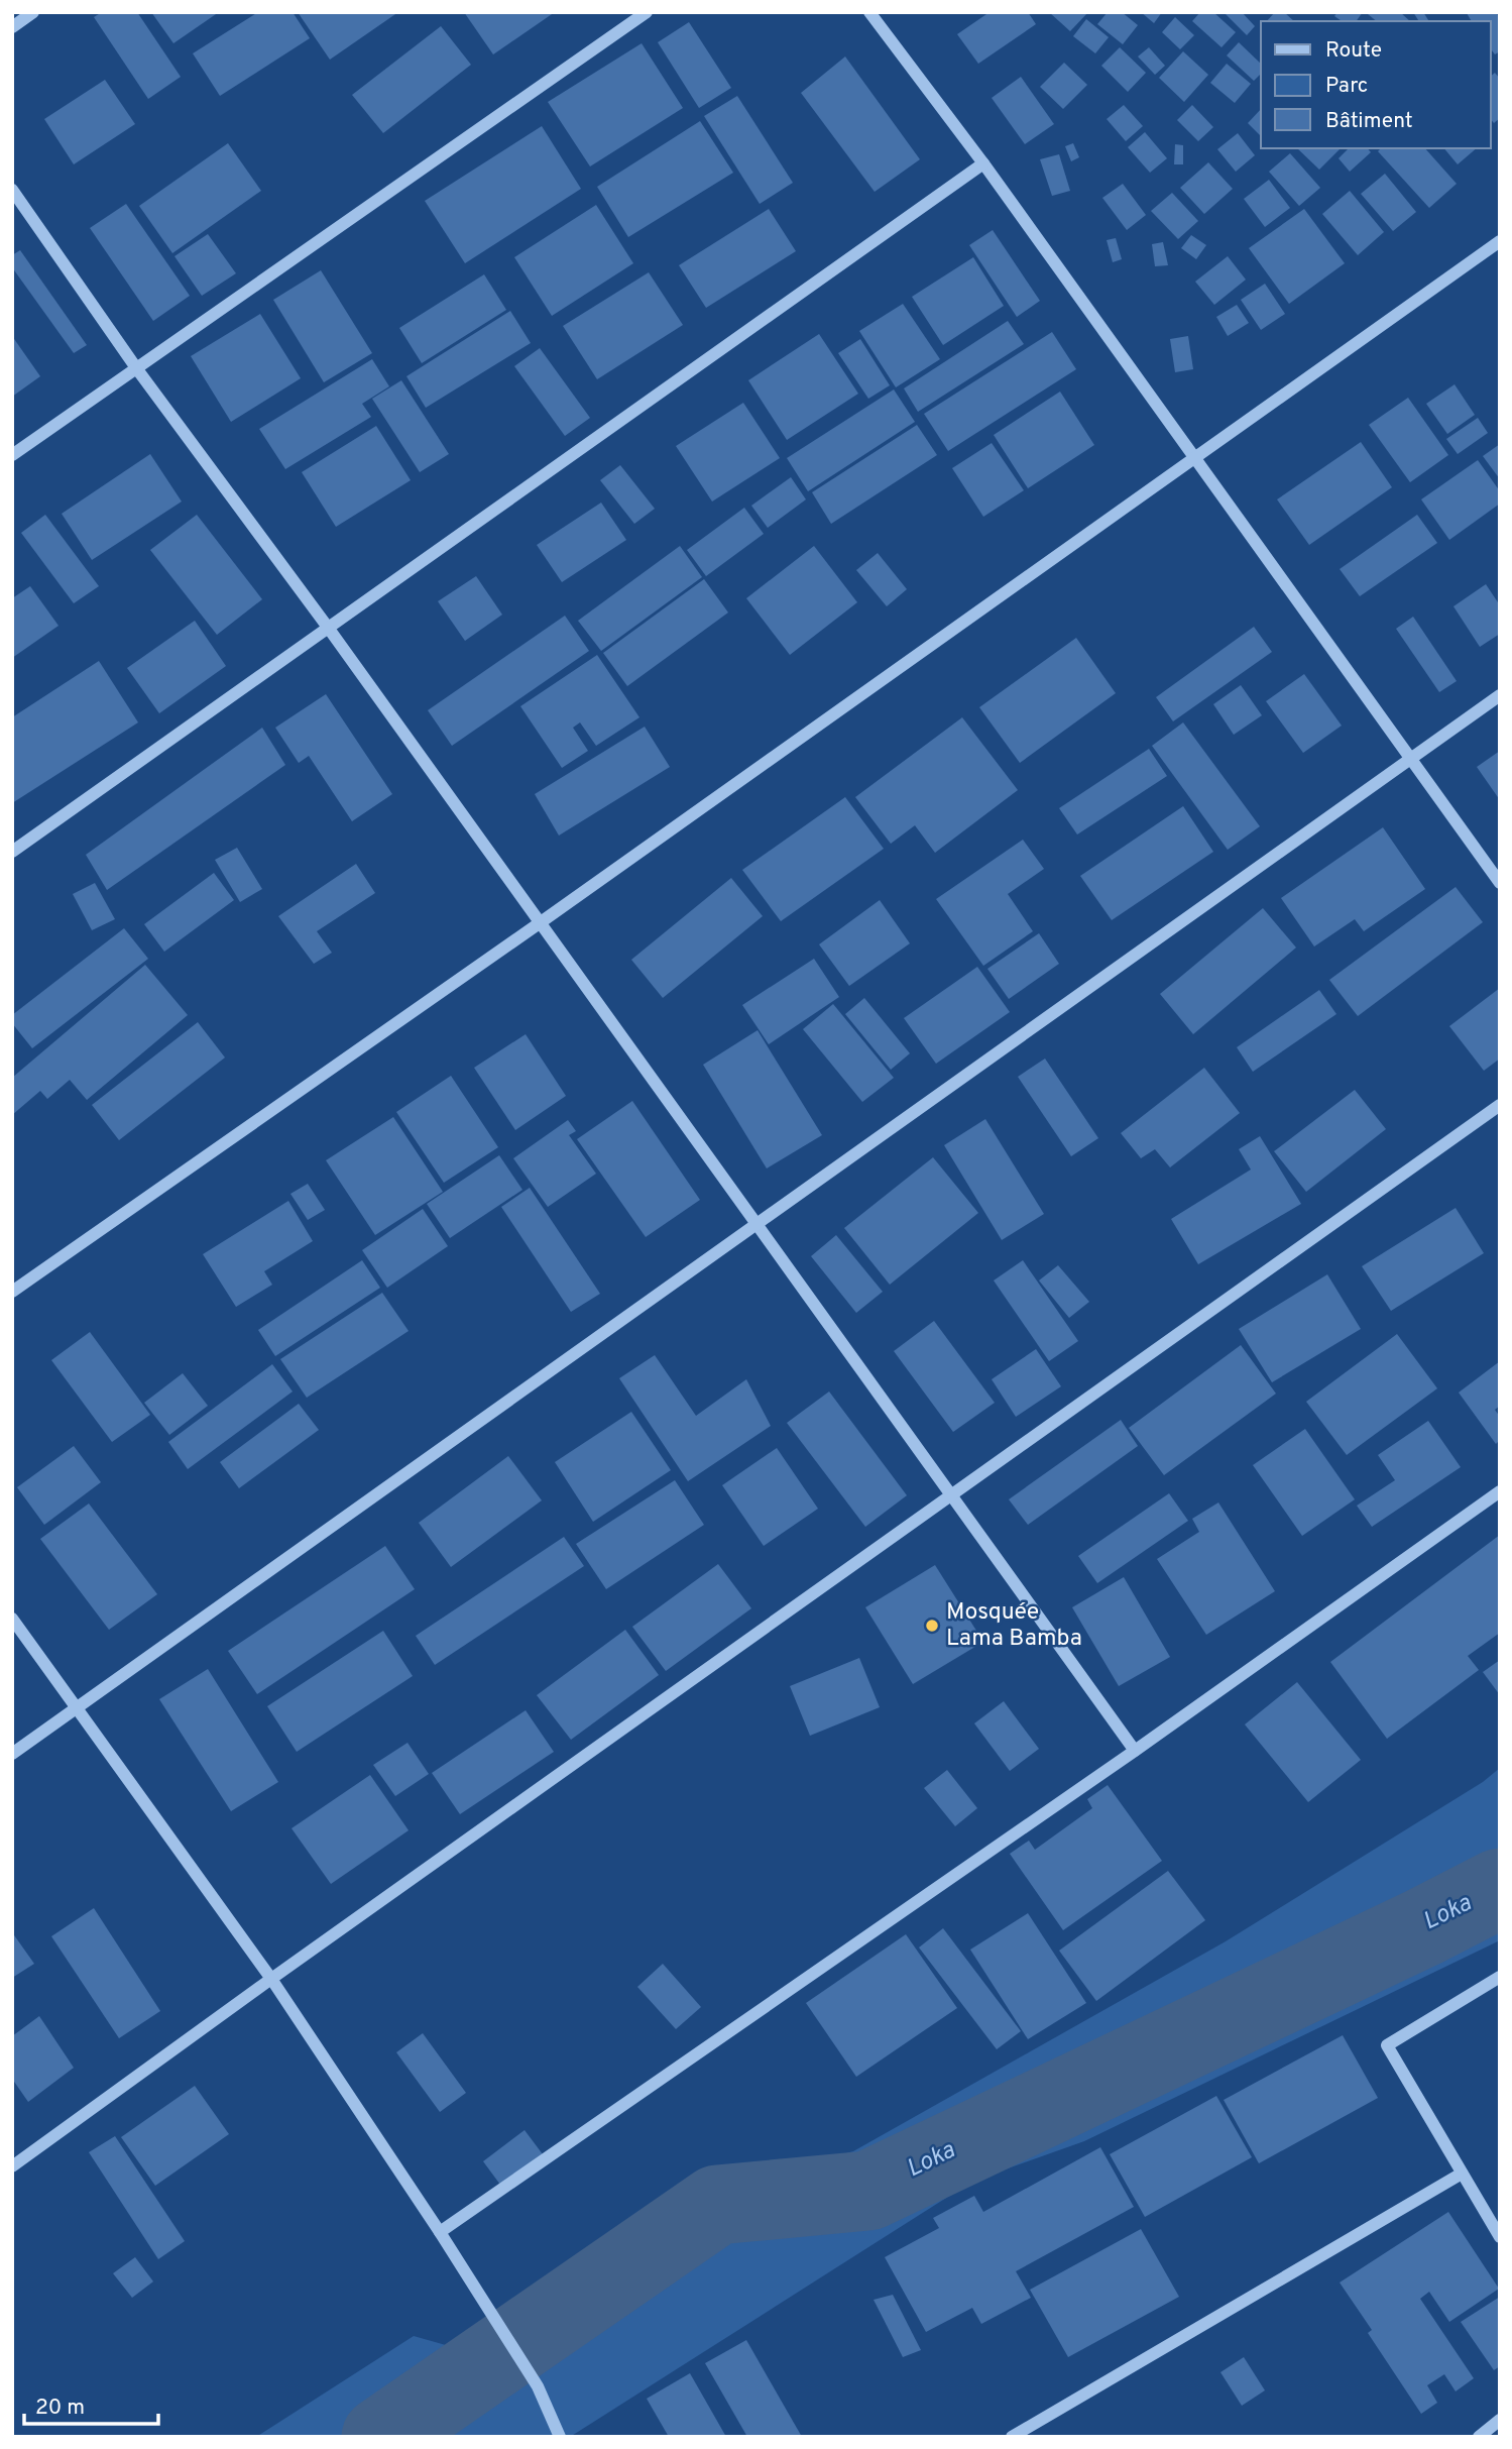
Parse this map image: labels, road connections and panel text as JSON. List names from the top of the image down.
{
  "water": ["Loka"],
  "places": ["Mosquée Lama Bamba"],
  "legend": ["Route", "Parc", "Bâtiment"],
  "scale_bar": "20 m"
}
